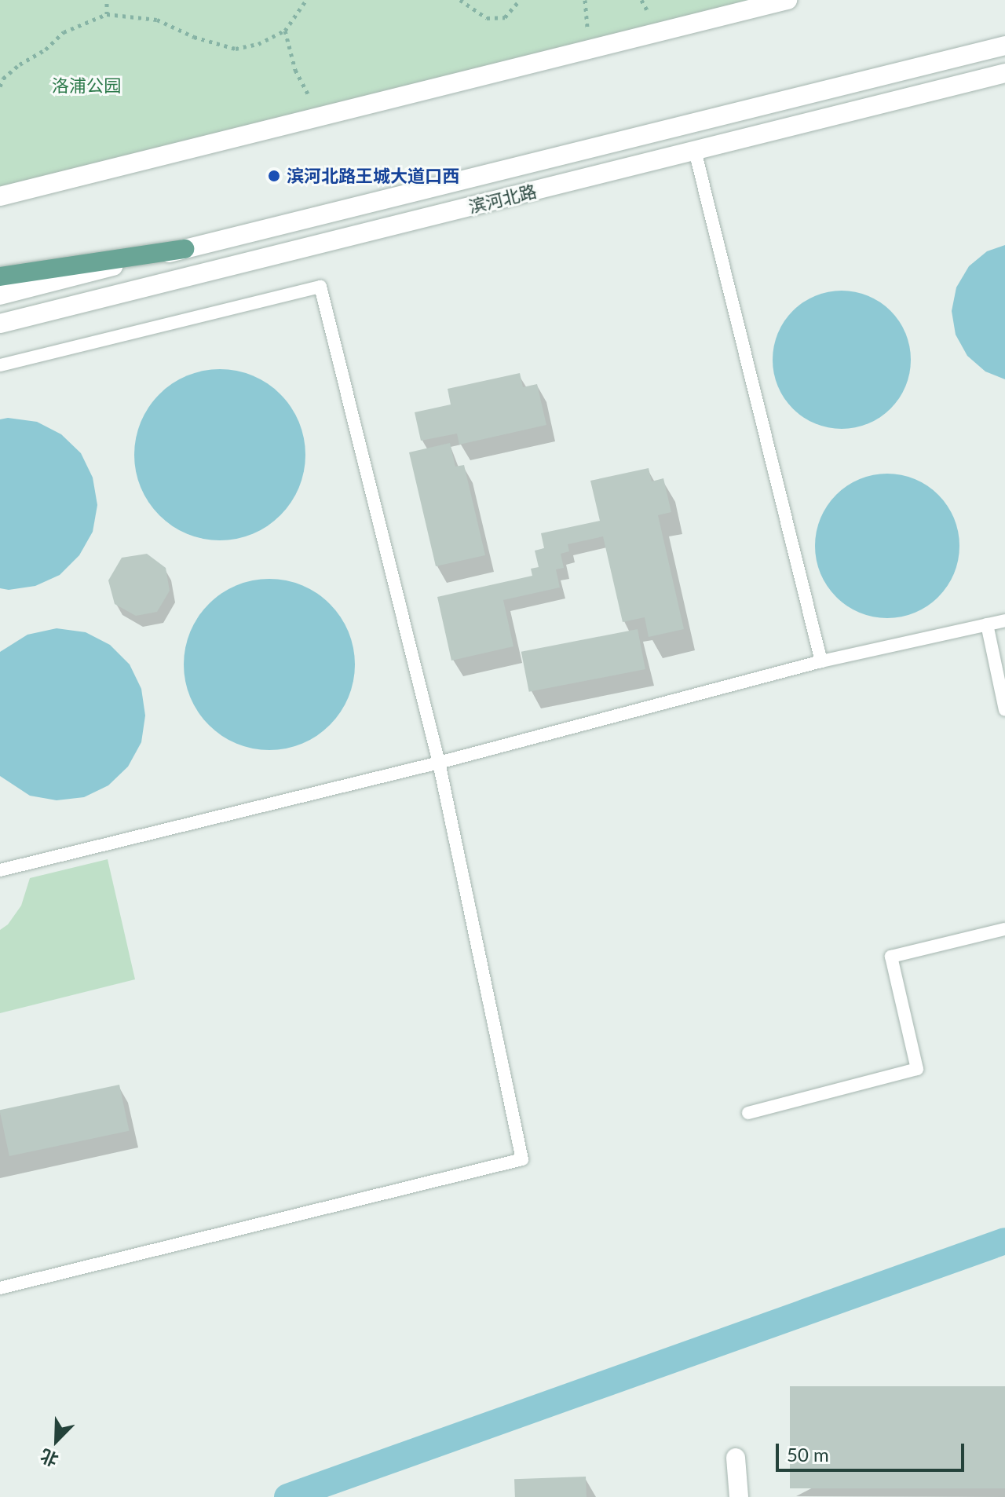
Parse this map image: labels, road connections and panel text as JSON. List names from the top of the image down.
{
  "streets": {
    "main road": ["滨河北路"]
  },
  "parks": ["洛浦公园"],
  "places": ["滨河北路王城大道口西"],
  "scale_bar": "50 m",
  "north": "bottom left"
}
